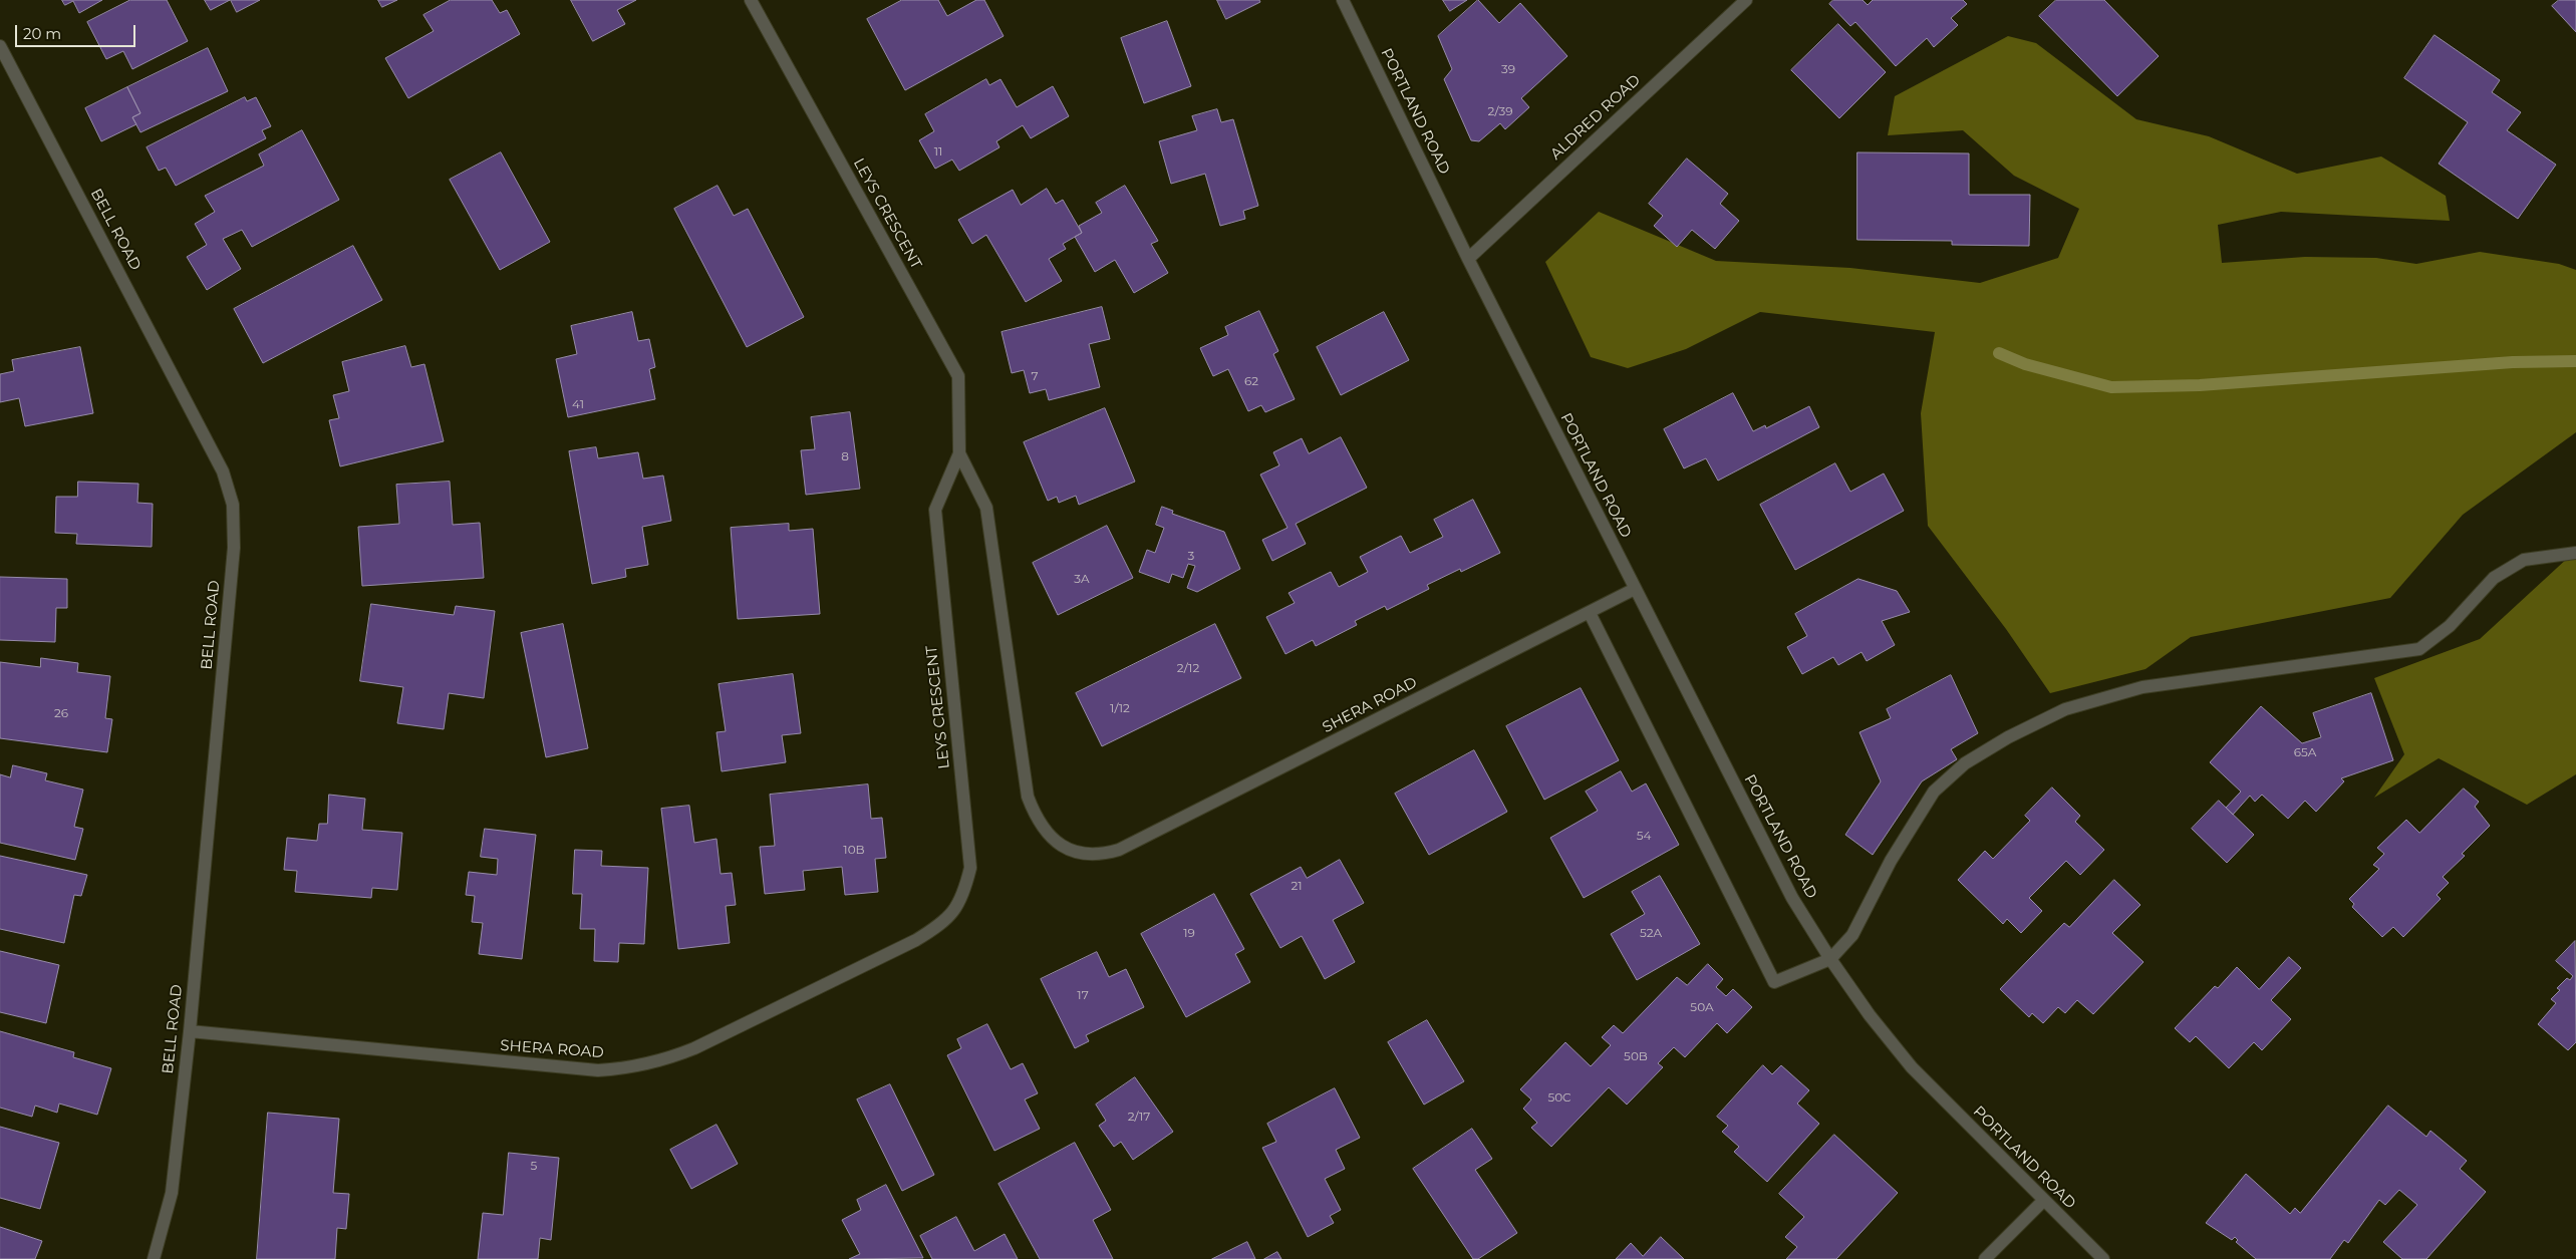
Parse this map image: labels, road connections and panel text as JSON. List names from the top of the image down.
{
  "streets": {
    "street": [
      "PORTLAND ROAD",
      "ALDRED ROAD",
      "LEYS CRESCENT",
      "BELL ROAD",
      "SHERA ROAD"
    ]
  },
  "crossings": [
    ["PORTLAND ROAD", "ALDRED ROAD"],
    ["PORTLAND ROAD", "SHERA ROAD"],
    ["LEYS CRESCENT", "SHERA ROAD"],
    ["BELL ROAD", "SHERA ROAD"]
  ],
  "house_numbers": [
    "39",
    "2/39",
    "11",
    "7",
    "62",
    "41",
    "8",
    "3",
    "3A",
    "2/12",
    "1/12",
    "26",
    "65A",
    "54",
    "10B",
    "21",
    "19",
    "52A",
    "17",
    "50A",
    "50B",
    "50C",
    "2/17",
    "5"
  ],
  "scale_bar": "20 m"
}
